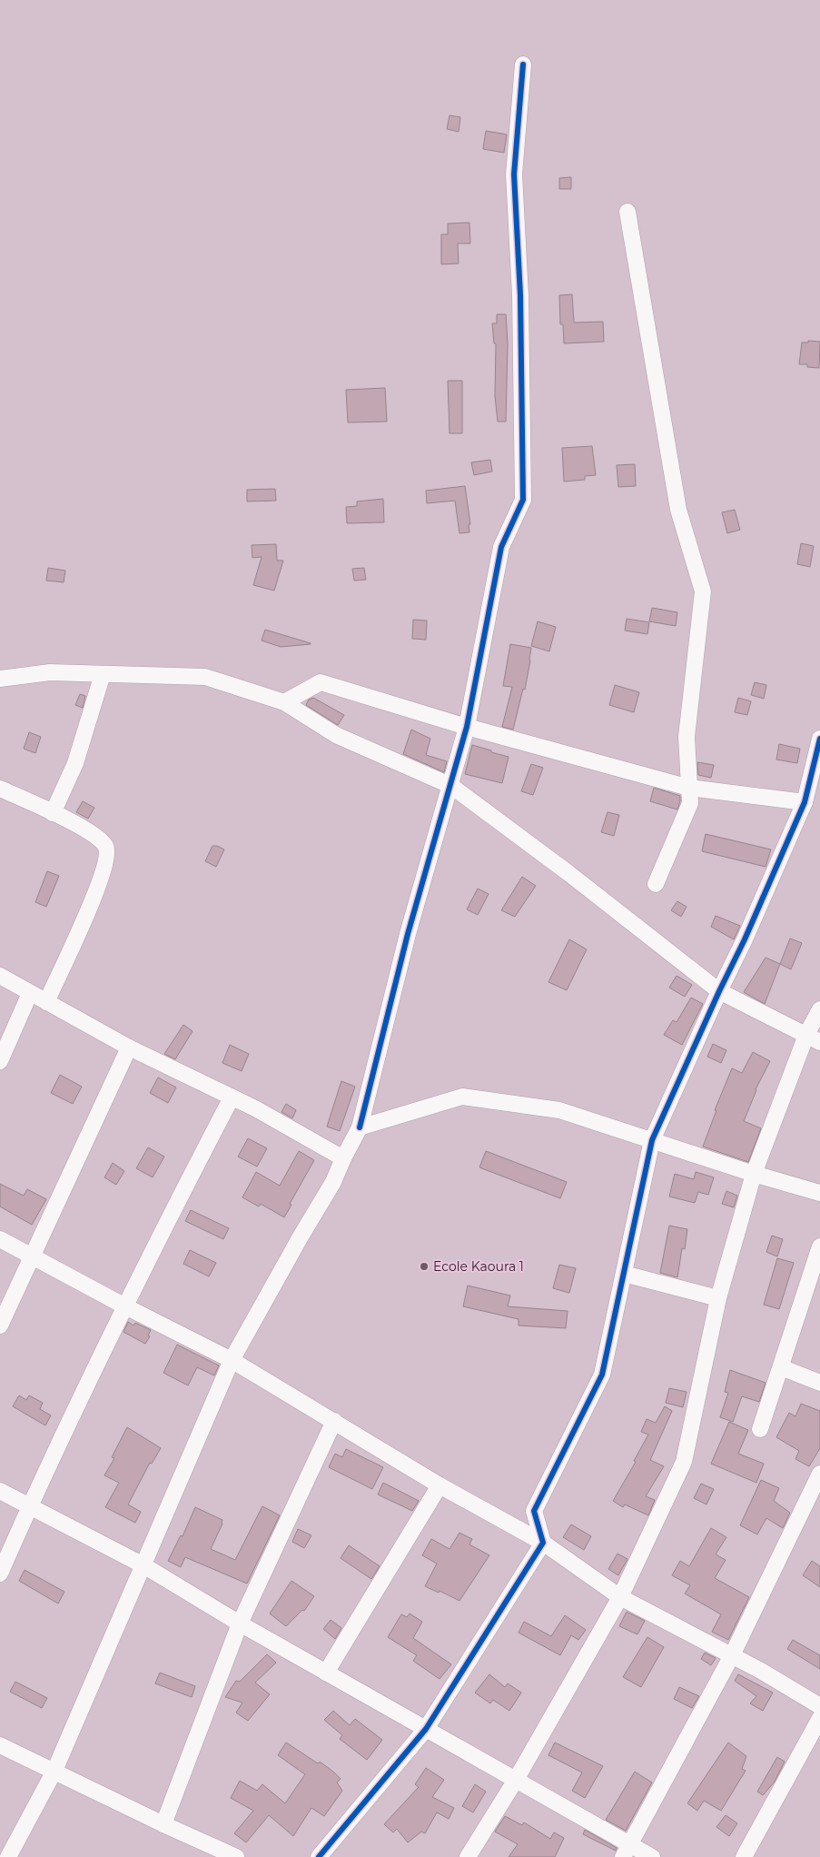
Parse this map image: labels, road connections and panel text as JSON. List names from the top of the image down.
{
  "places": ["Ecole Kaoura 1"]
}
